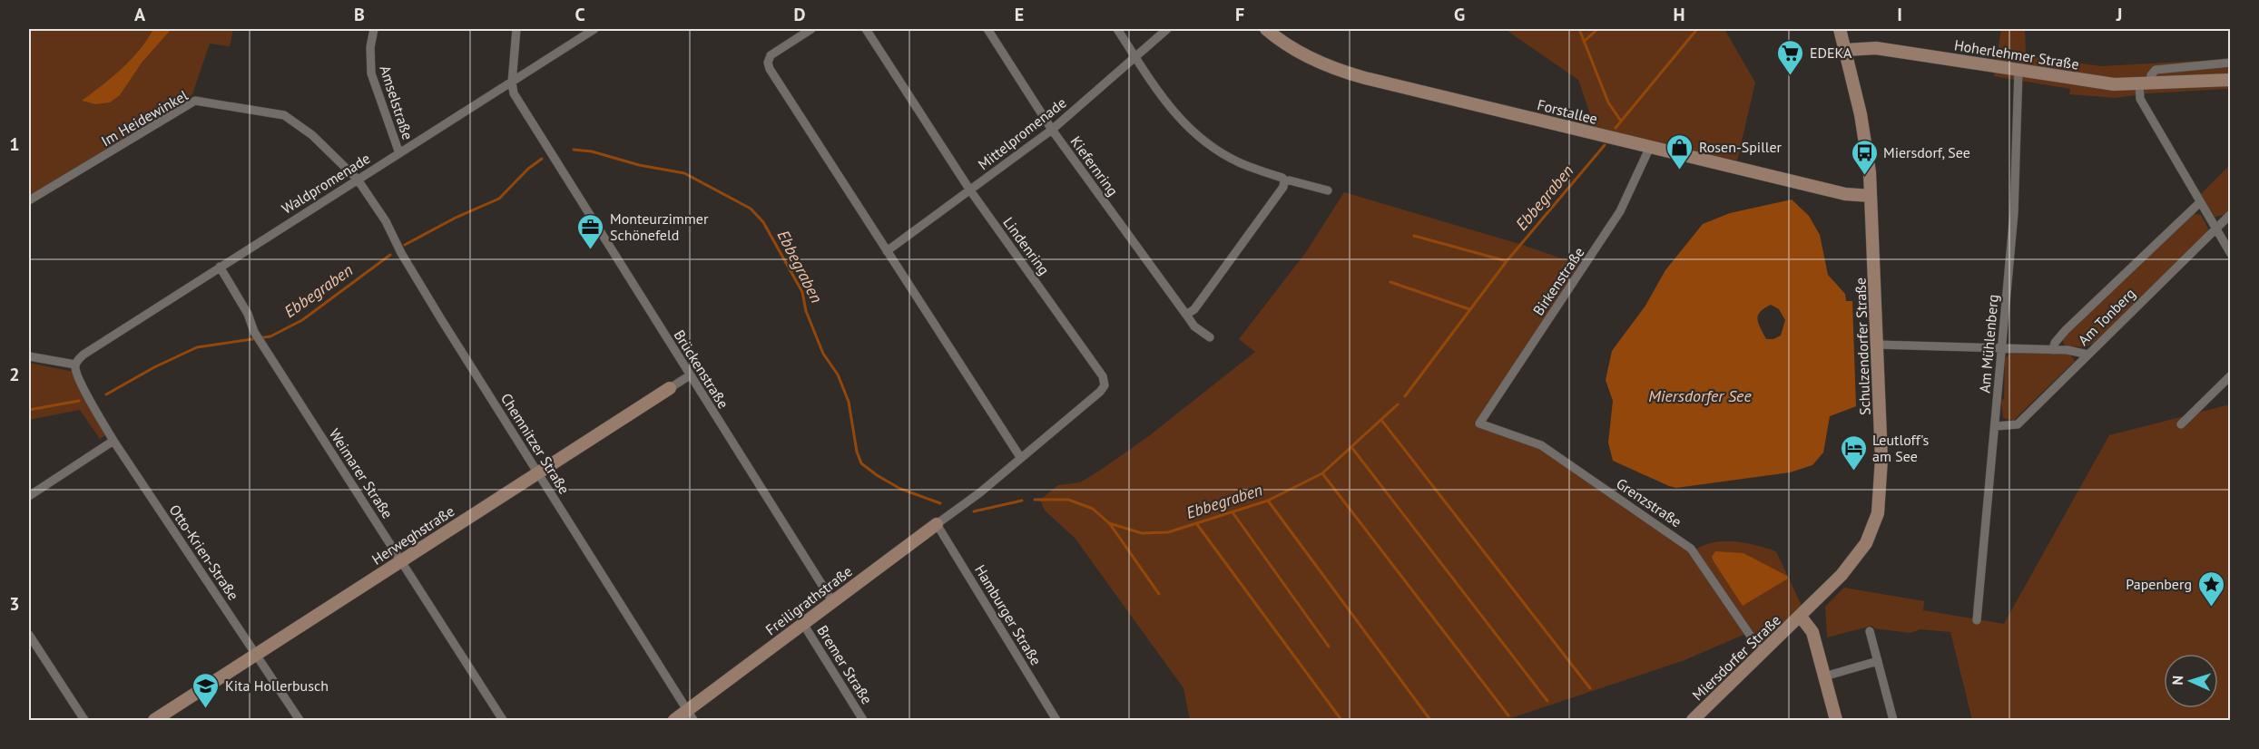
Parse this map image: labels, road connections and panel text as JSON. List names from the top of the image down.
{
  "streets": {
    "street": [
      "Hoherlehmer Straße",
      "Amselstraße",
      "Forstallee",
      "Im Heidewinkel",
      "Mittelpromenade",
      "Kiefernring",
      "Waldpromenade",
      "Lindenring",
      "Birkenstraße",
      "Am Tonberg",
      "Am Mühlenberg",
      "Schulzendorfer Straße",
      "Brückenstraße",
      "Chemnitzer Straße",
      "Weimarer Straße",
      "Grenzstraße",
      "Herweghstraße",
      "Otto-Krien-Straße",
      "Freiligrathstraße",
      "Hamburger Straße",
      "Miersdorfer Straße",
      "Bremer Straße"
    ]
  },
  "crossings": [
    ["Hoherlehmer Straße", "Am Mühlenberg"],
    ["Hoherlehmer Straße", "Schulzendorfer Straße"],
    ["Amselstraße", "Waldpromenade"],
    ["Forstallee", "Birkenstraße"],
    ["Forstallee", "Schulzendorfer Straße"],
    ["Im Heidewinkel", "Waldpromenade"],
    ["Im Heidewinkel", "Chemnitzer Straße"],
    ["Mittelpromenade", "Kiefernring"],
    ["Mittelpromenade", "Lindenring"],
    ["Waldpromenade", "Brückenstraße"],
    ["Waldpromenade", "Chemnitzer Straße"],
    ["Waldpromenade", "Weimarer Straße"],
    ["Waldpromenade", "Otto-Krien-Straße"],
    ["Lindenring", "Freiligrathstraße"],
    ["Birkenstraße", "Grenzstraße"],
    ["Am Tonberg", "Am Mühlenberg"],
    ["Schulzendorfer Straße", "Miersdorfer Straße"],
    ["Brückenstraße", "Herweghstraße"],
    ["Brückenstraße", "Freiligrathstraße"],
    ["Chemnitzer Straße", "Herweghstraße"],
    ["Chemnitzer Straße", "Freiligrathstraße"],
    ["Weimarer Straße", "Herweghstraße"],
    ["Grenzstraße", "Miersdorfer Straße"],
    ["Herweghstraße", "Otto-Krien-Straße"],
    ["Freiligrathstraße", "Hamburger Straße"],
    ["Freiligrathstraße", "Bremer Straße"]
  ],
  "water": ["Ebbegraben", "Miersdorfer See"],
  "places": {
    "supermarket": ["EDEKA"],
    "shop": ["Rosen-Spiller"],
    "bus stop": ["Miersdorf, See"],
    "office": ["Monteurzimmer Schönefeld"],
    "hotel": ["Leutloff's am See"],
    "place": ["Papenberg"],
    "school or university": ["Kita Hollerbusch"]
  },
  "north": "left",
  "grid": {
    "columns": [
      "A",
      "B",
      "C",
      "D",
      "E",
      "F",
      "G",
      "H",
      "I",
      "J"
    ],
    "rows": ["1", "2", "3"]
  }
}
